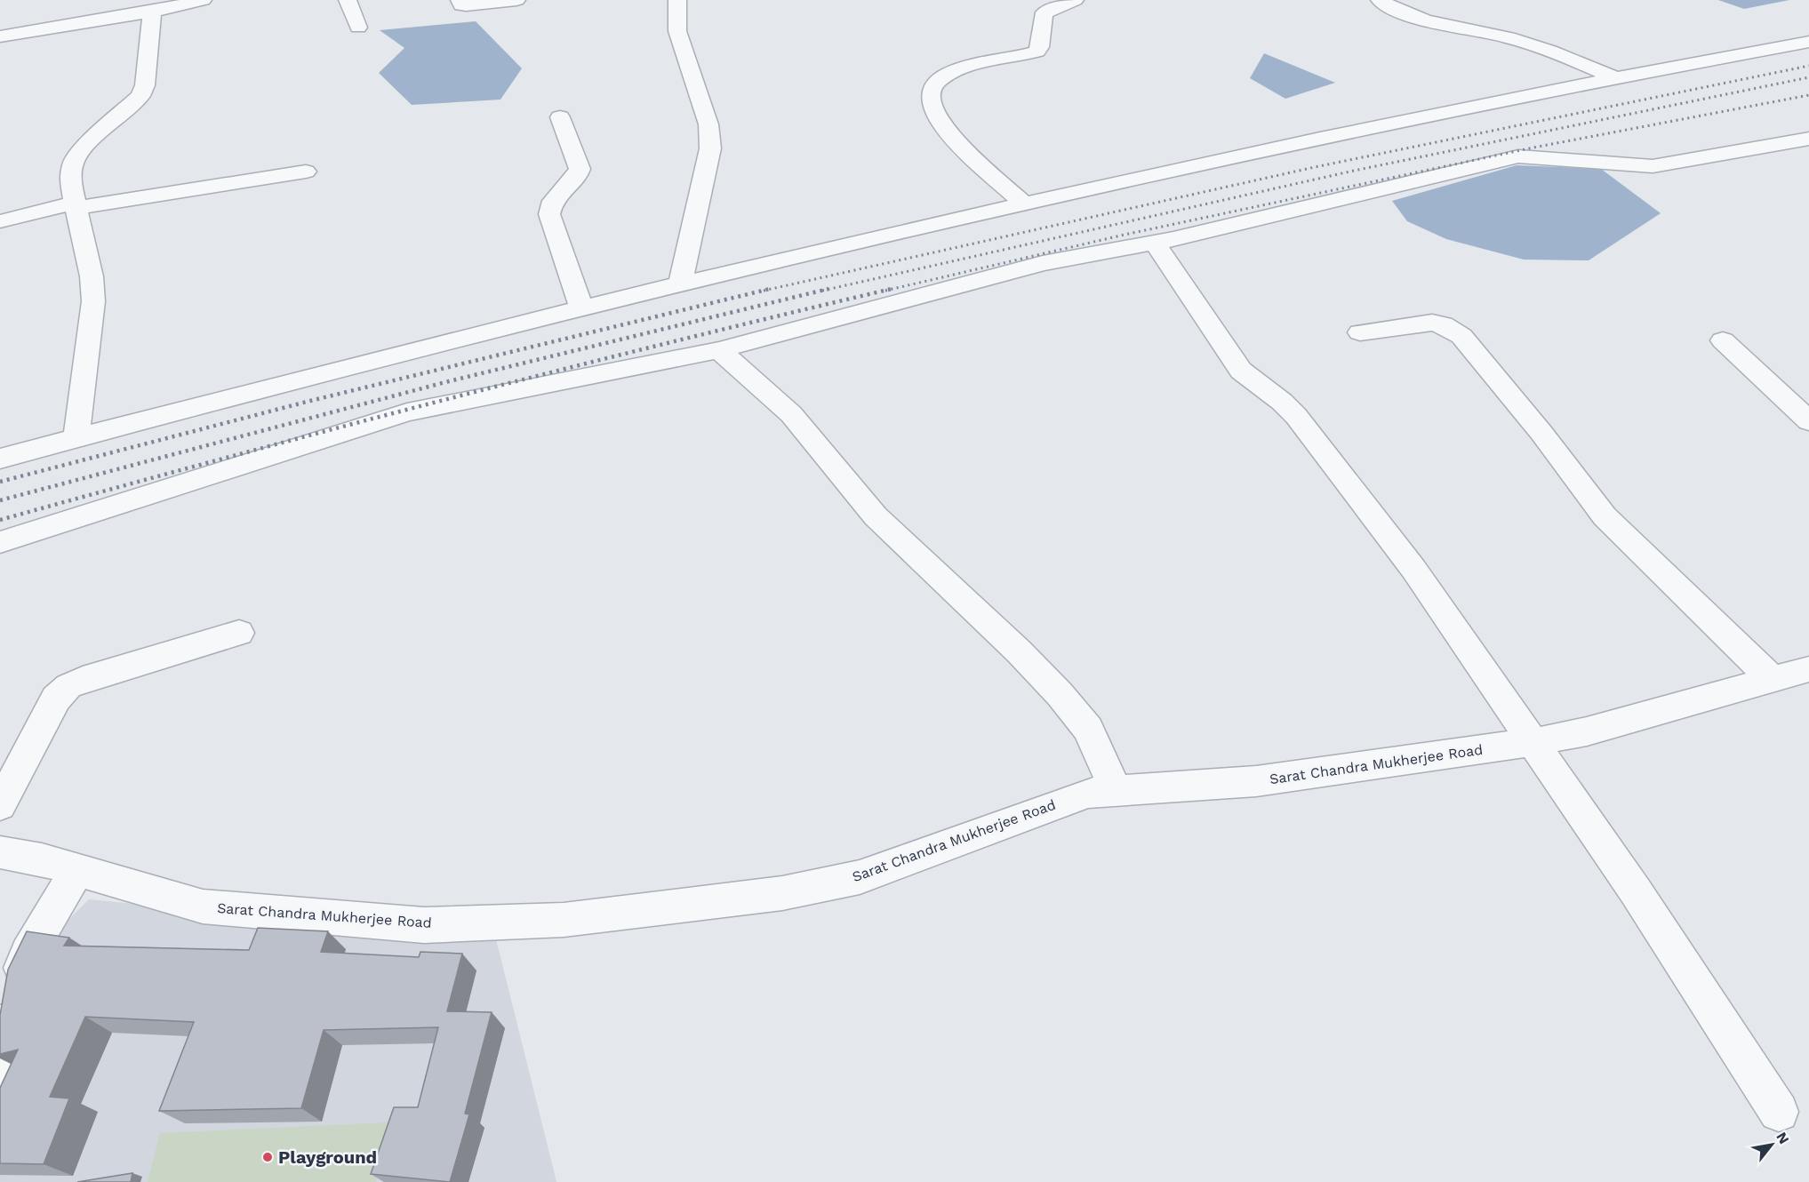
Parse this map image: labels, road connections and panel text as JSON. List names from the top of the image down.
{
  "streets": {
    "street": ["Sarat Chandra Mukherjee Road"]
  },
  "places": ["Playground"],
  "north": "top right"
}
